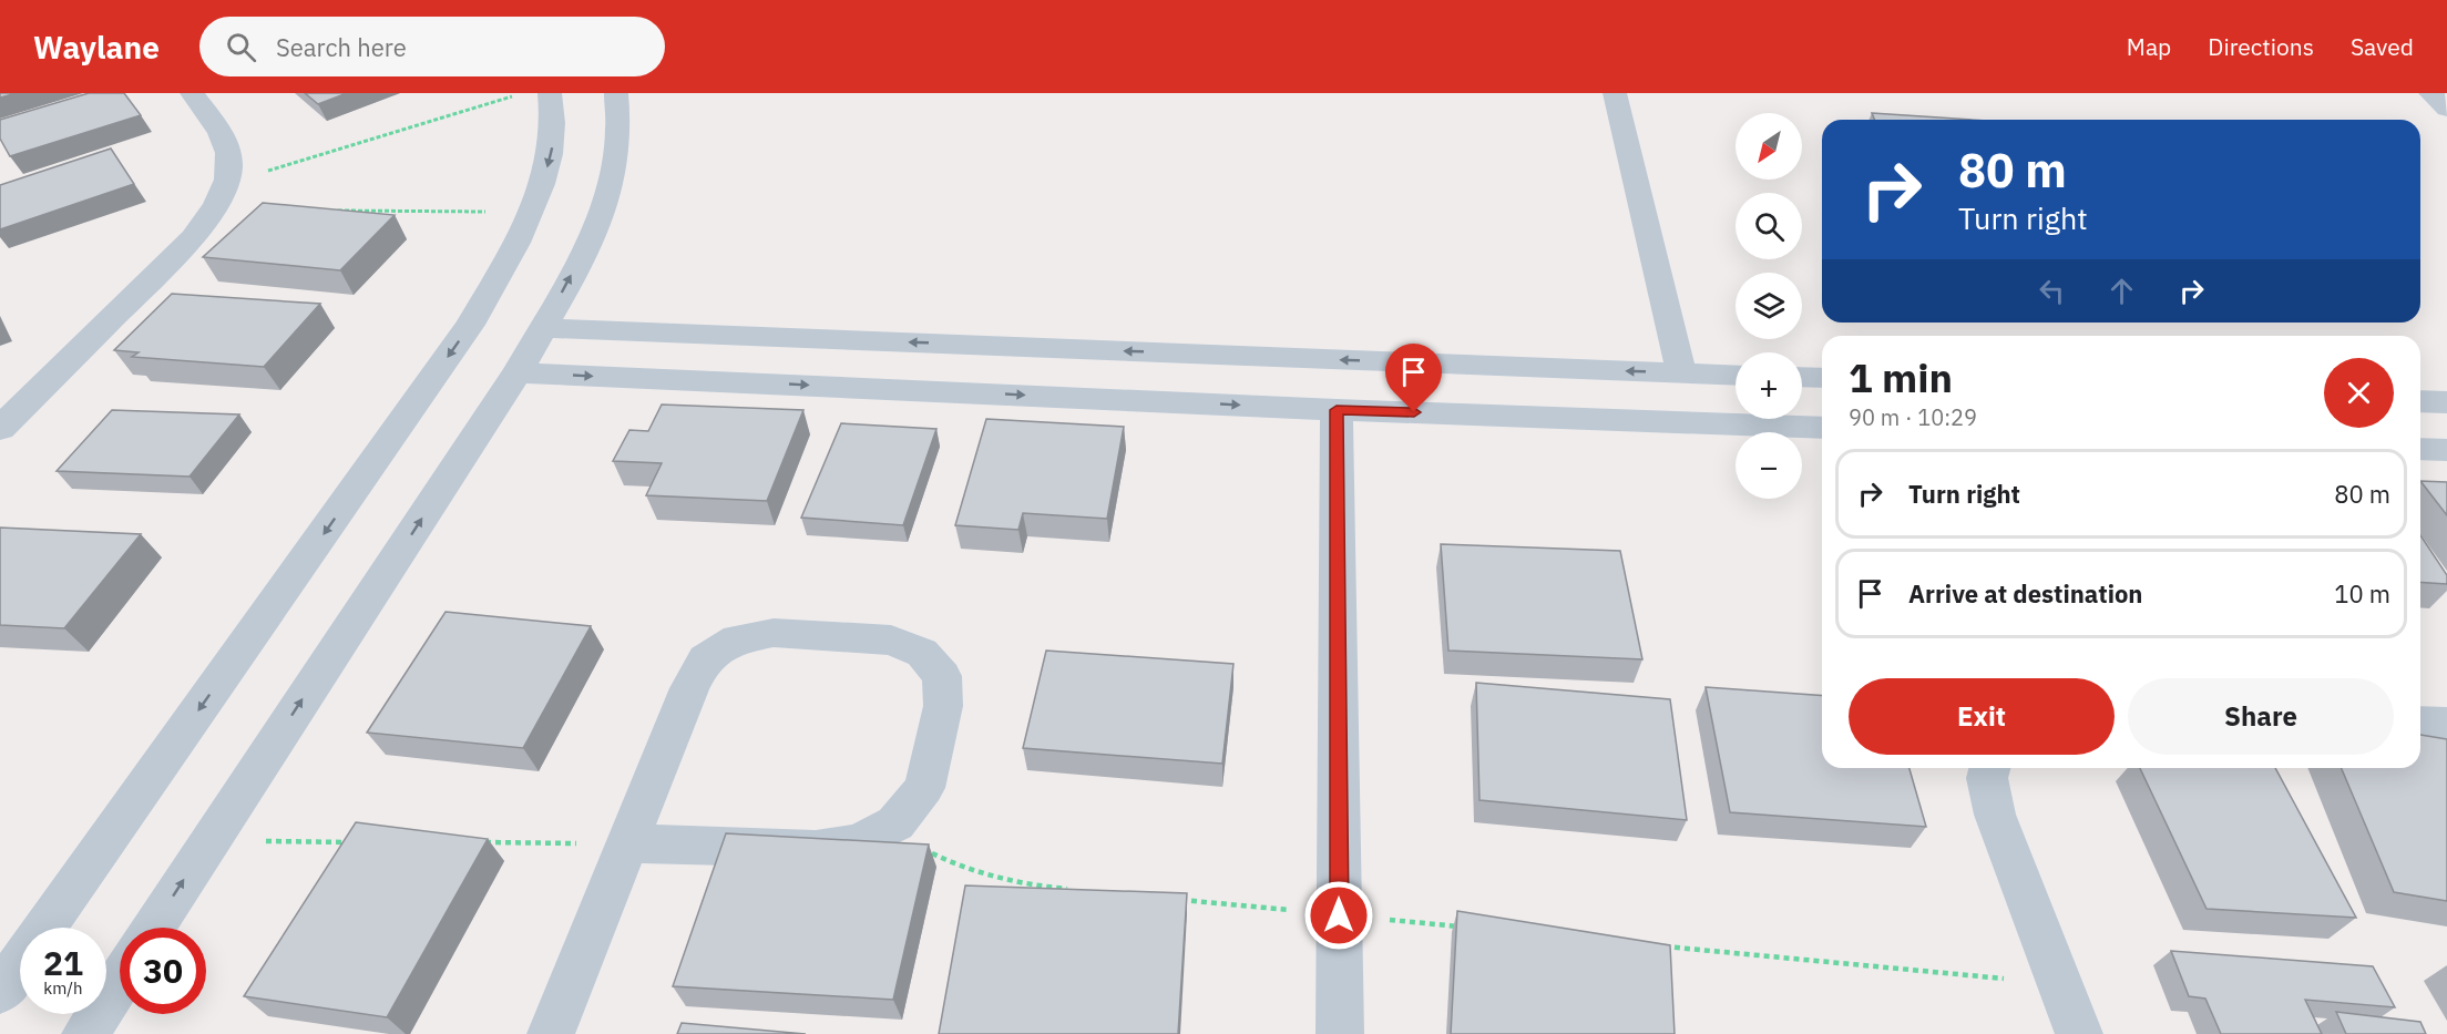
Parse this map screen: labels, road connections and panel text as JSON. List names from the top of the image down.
{
  "north": "bottom left",
  "page": {
    "header": "Waylane",
    "search": "Search here",
    "nav": ["Map", "Directions", "Saved"],
    "map_buttons": ["+", "−"],
    "turn": ["80 m", "Turn right"],
    "heading": ["1 min", "90 m · 10:29"],
    "list": [
      {
        "name": "Turn right",
        "value": "80 m"
      },
      {
        "name": "Arrive at destination",
        "value": "10 m"
      }
    ],
    "buttons": ["Exit", "Share"],
    "speed": "21 km/h",
    "limit": "30"
  }
}
